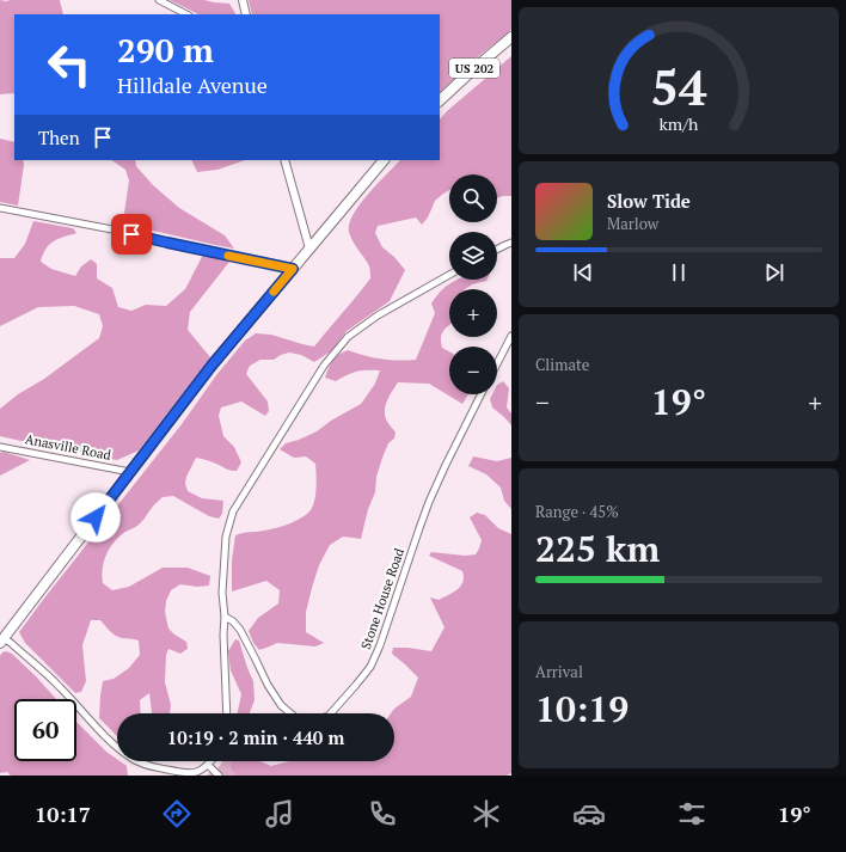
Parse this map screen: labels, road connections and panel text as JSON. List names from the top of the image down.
{
  "streets": {
    "main road": ["US 202"],
    "street": ["Anasville Road", "Stone House Road"]
  },
  "page": {
    "turn": ["290 m", "Hilldale Avenue"],
    "then": "Then",
    "map_buttons": ["+", "−"],
    "song": ["Slow Tide", "Marlow"],
    "tile": [
      "Climate",
      ["Range · 45%", "225 km"],
      ["Arrival", "10:19"]
    ],
    "heat": ["−", "19°", "+"],
    "limit": "60",
    "trip": "10:19 · 2 min · 440 m",
    "tabs": ["10:17", "19°"],
    "gauge": ["54", "km/h"]
  }
}
